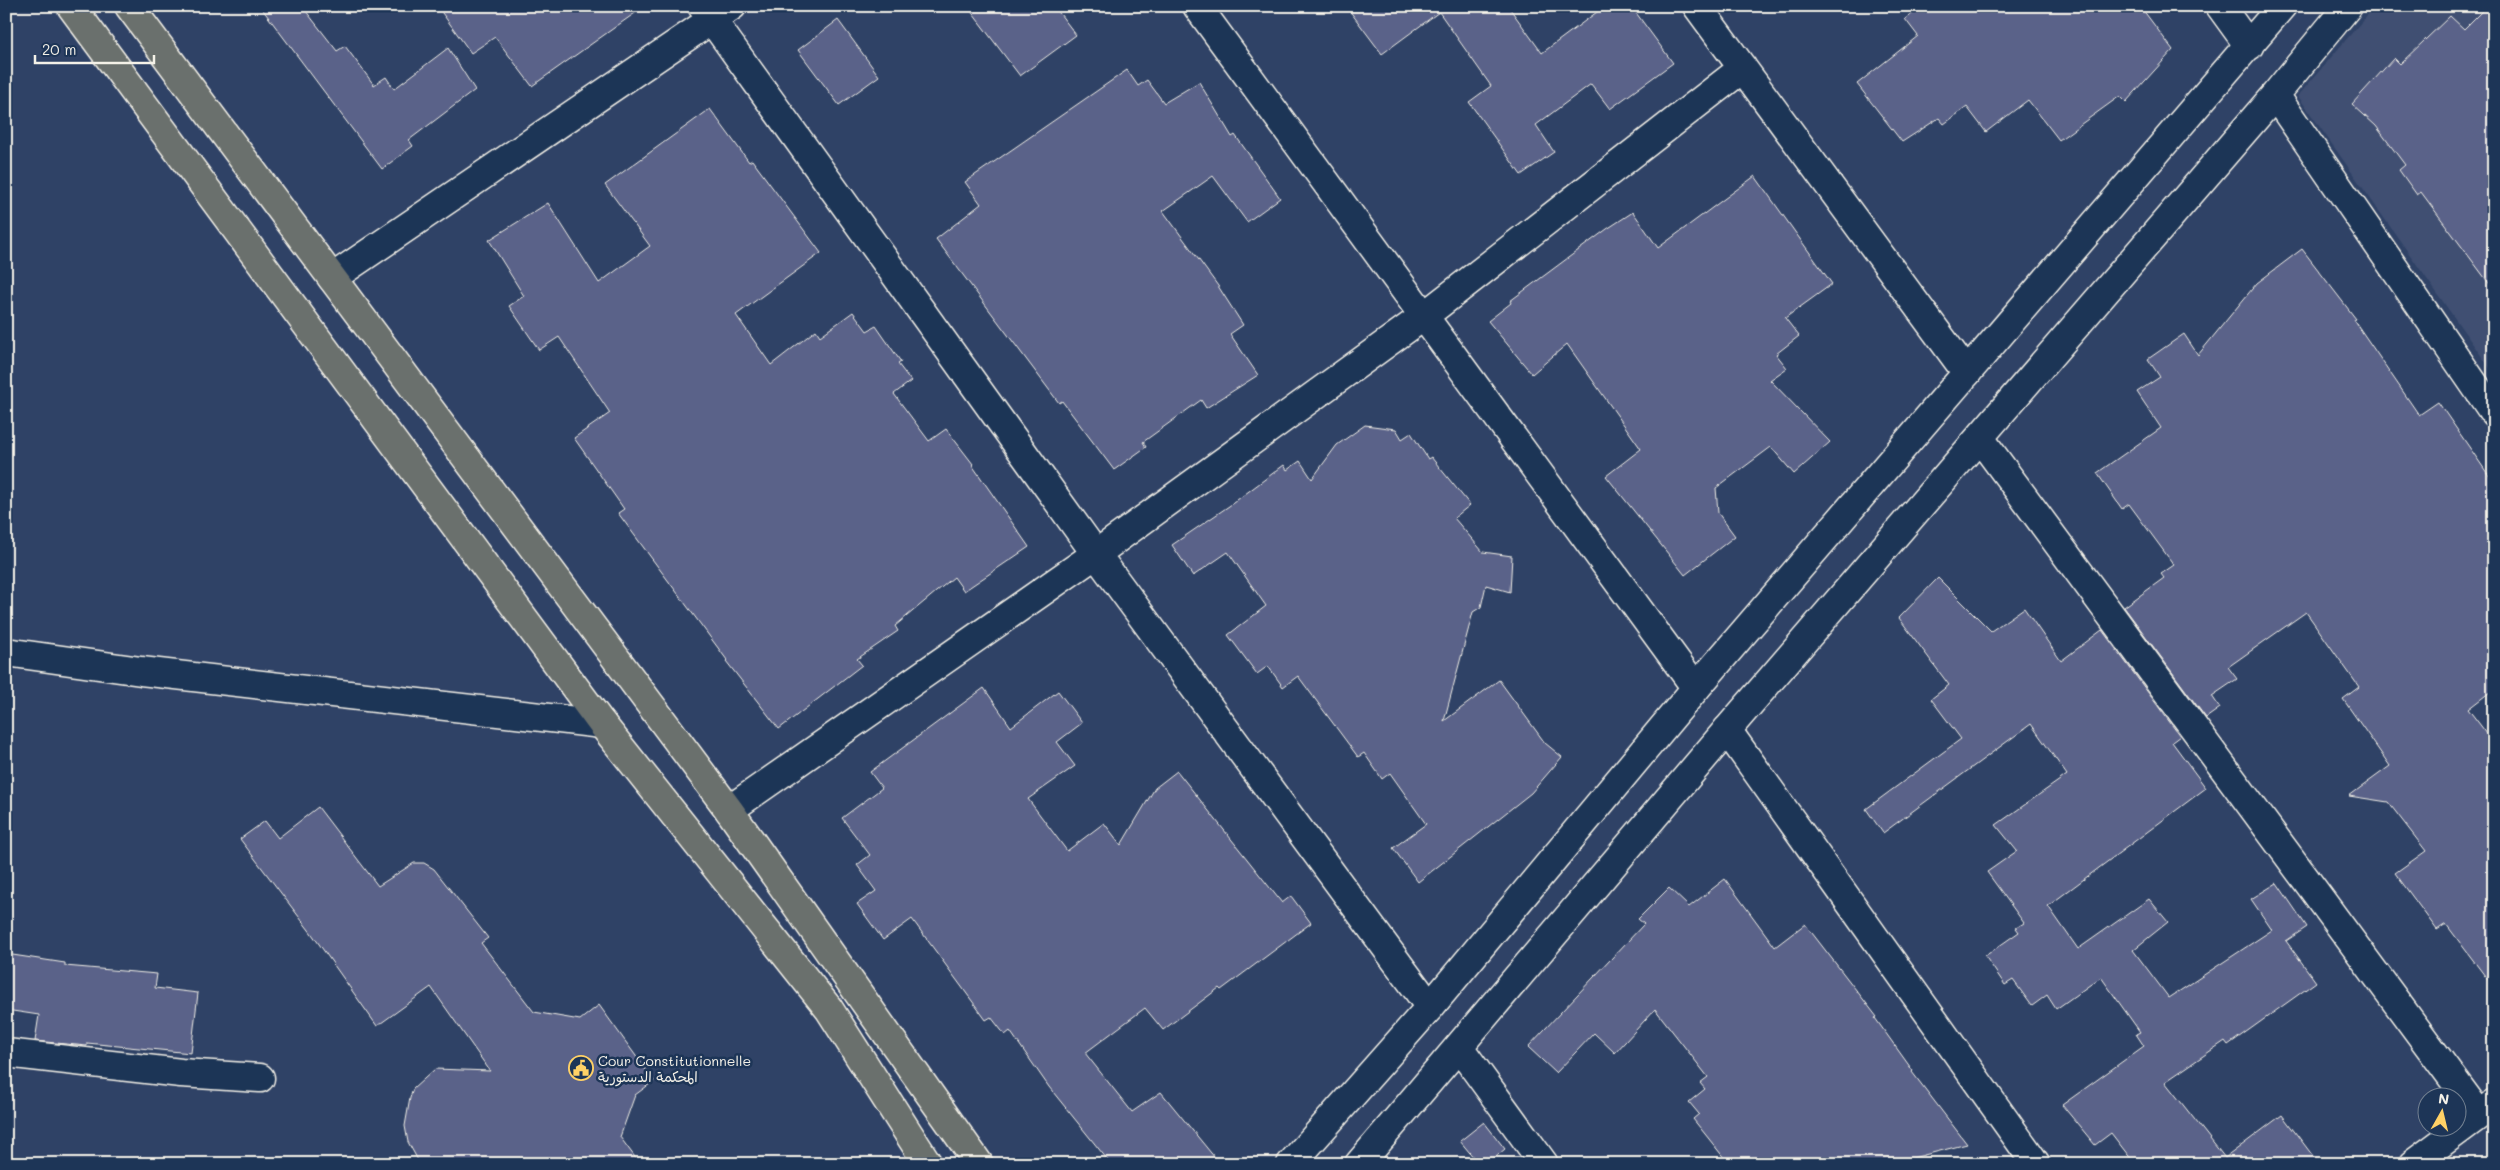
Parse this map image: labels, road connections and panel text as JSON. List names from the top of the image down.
{
  "places": {
    "public building": ["Cour Constitutionnelle المحكمة الدستورية"]
  },
  "scale_bar": "20 m",
  "north": "top"
}
